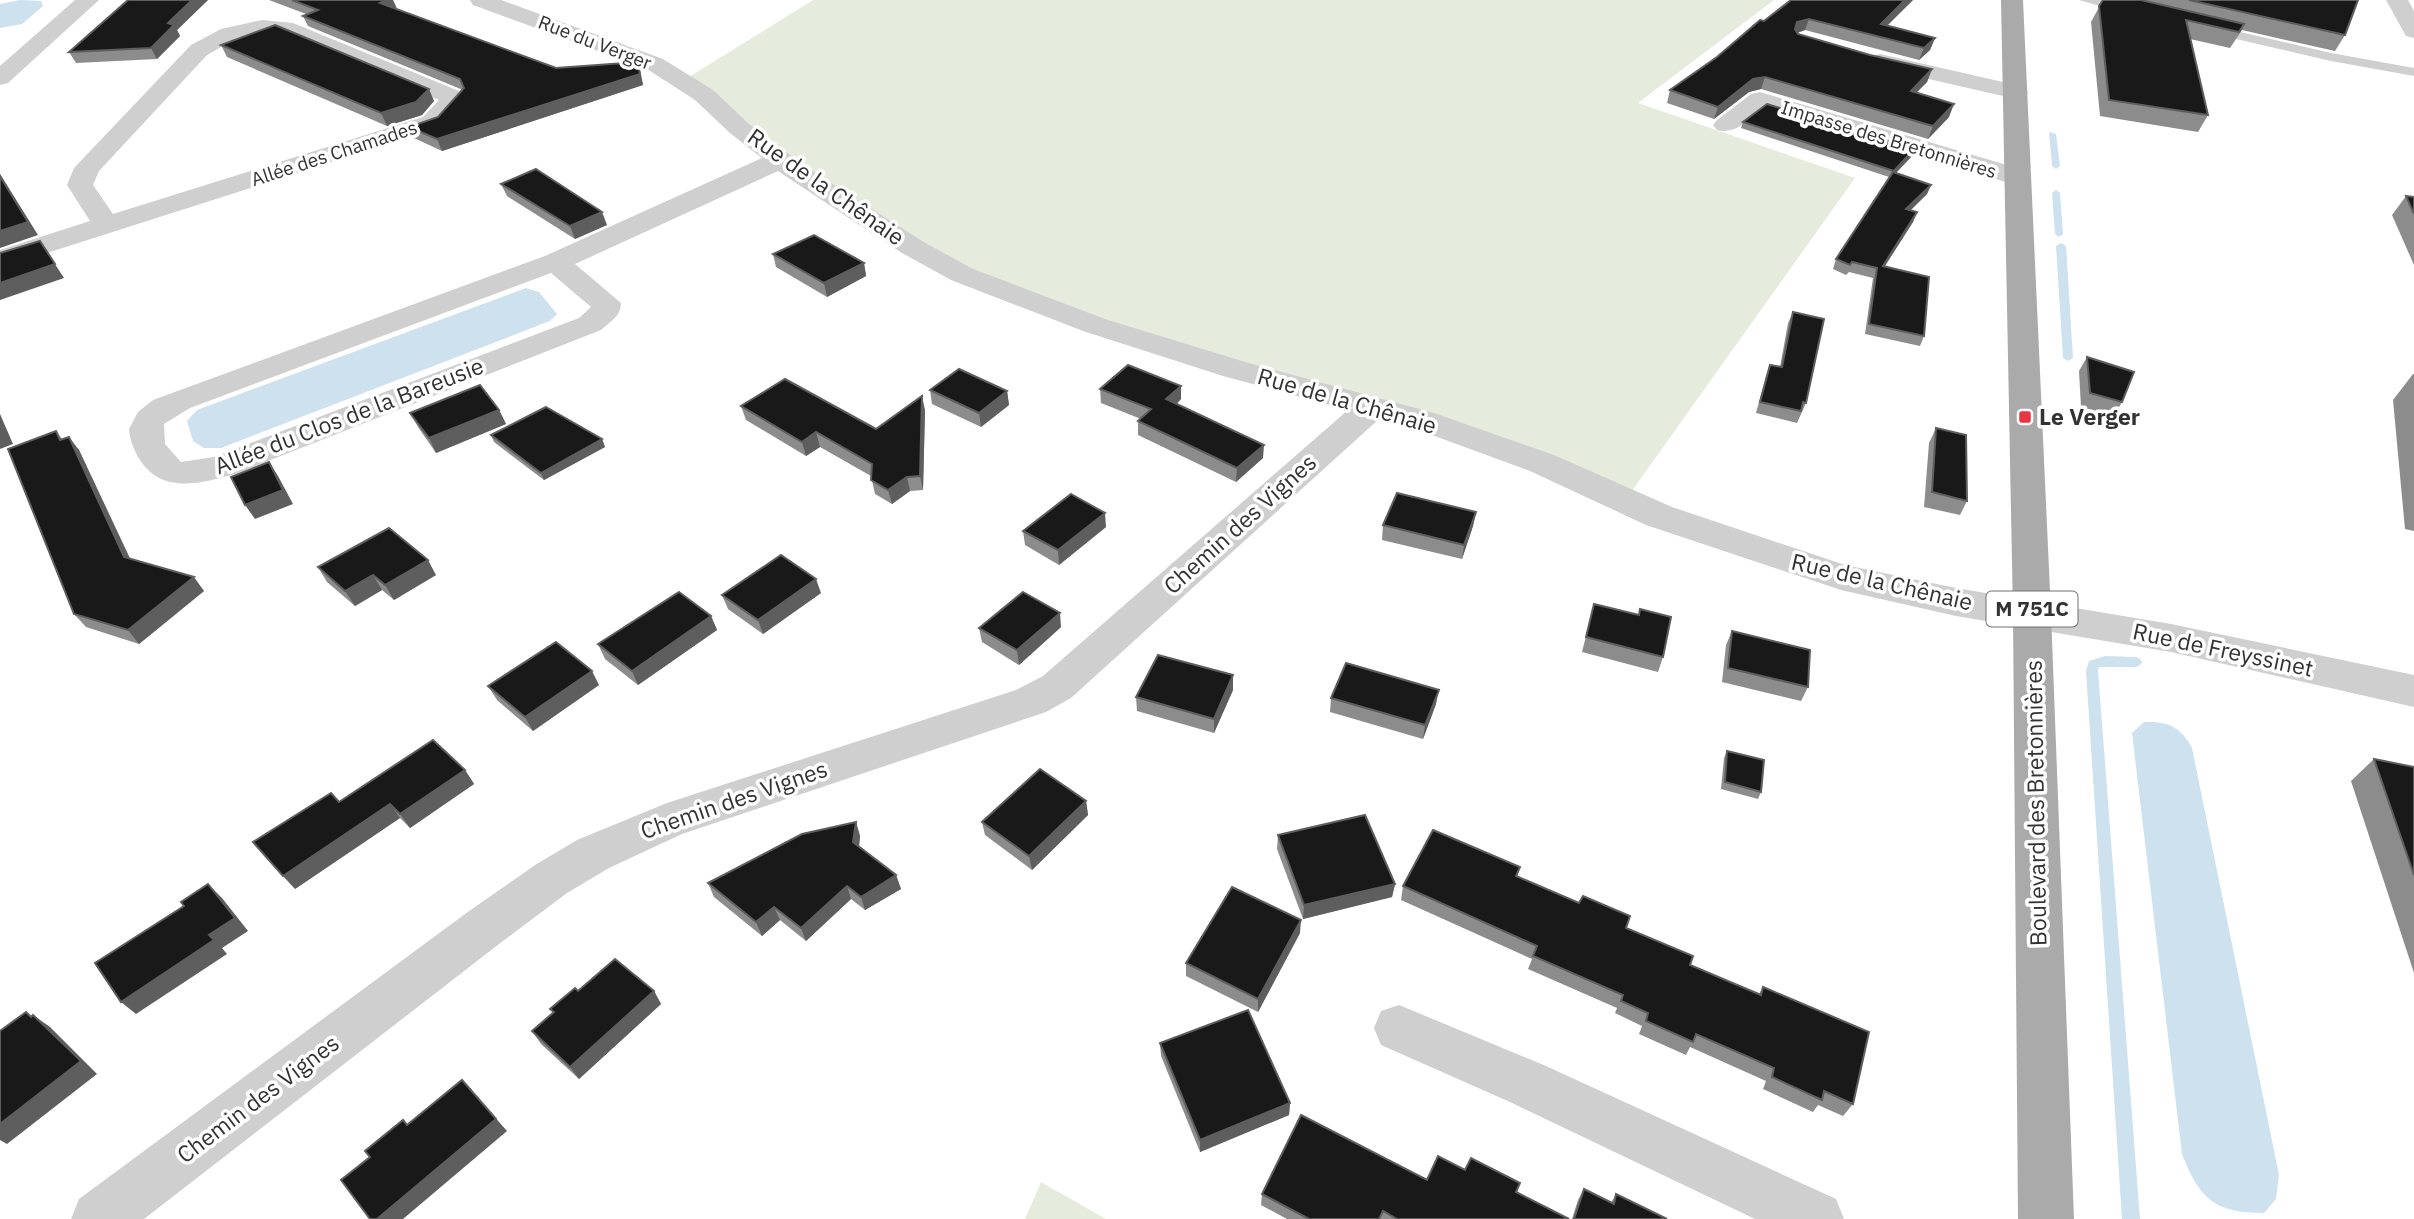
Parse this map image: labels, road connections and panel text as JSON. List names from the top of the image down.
{
  "streets": {
    "main road": ["M 751C", "Boulevard des Bretonnières"],
    "street": [
      "Rue du Verger",
      "Impasse des Bretonnières",
      "Allée des Chamades",
      "Rue de la Chênaie",
      "Allée du Clos de la Bareusie",
      "Chemin des Vignes",
      "Rue de Freyssinet"
    ]
  },
  "crossings": [
    ["Rue du Verger", "Rue de la Chênaie"],
    ["Impasse des Bretonnières", "Boulevard des Bretonnières"],
    ["Rue de la Chênaie", "Allée du Clos de la Bareusie"],
    ["Rue de la Chênaie", "Chemin des Vignes"],
    ["Rue de la Chênaie", "Rue de Freyssinet"],
    ["Rue de la Chênaie", "Boulevard des Bretonnières"],
    ["Rue de Freyssinet", "Boulevard des Bretonnières"]
  ],
  "places": {
    "transit": ["Le Verger"]
  }
}
